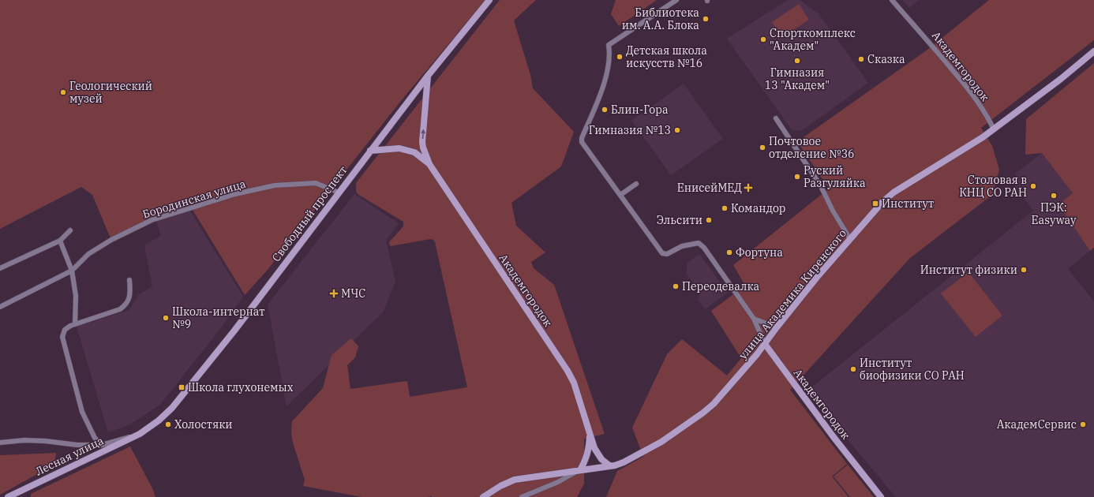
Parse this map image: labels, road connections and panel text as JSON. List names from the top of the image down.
{
  "streets": {
    "main road": [
      "Академгородок",
      "Свободный проспект",
      "улица Академика Киренского",
      "Лесная улица"
    ],
    "street": ["Бородинская улица"]
  },
  "crossings": [
    ["Академгородок", "улица Академика Киренского"],
    ["Бородинская улица", "Свободный проспект"],
    ["Свободный проспект", "Лесная улица"]
  ],
  "places": {
    "other": [
      "Библиотека им. А.А. Блока",
      "Спорткомплекс \"Академ\"",
      "Детская школа искусств №16",
      "Сказка",
      "Гимназия 13 \"Академ\"",
      "Геологический музей",
      "Блин-Гора",
      "Гимназия №13",
      "Почтовое отделение №36",
      "Руский Разгуляйка",
      "Столовая в КНЦ СО РАН",
      "ПЭК: Easyway",
      "Командор",
      "Эльсити",
      "Фортуна",
      "Институт физики",
      "Переодевалка",
      "Школа-интернат №9",
      "Институт биофизики СО РАН",
      "Холостяки",
      "АкадемСервис"
    ],
    "health": ["ЕнисейМЕД", "МЧС"],
    "transit": ["Институт", "Школа глухонемых"]
  }
}
